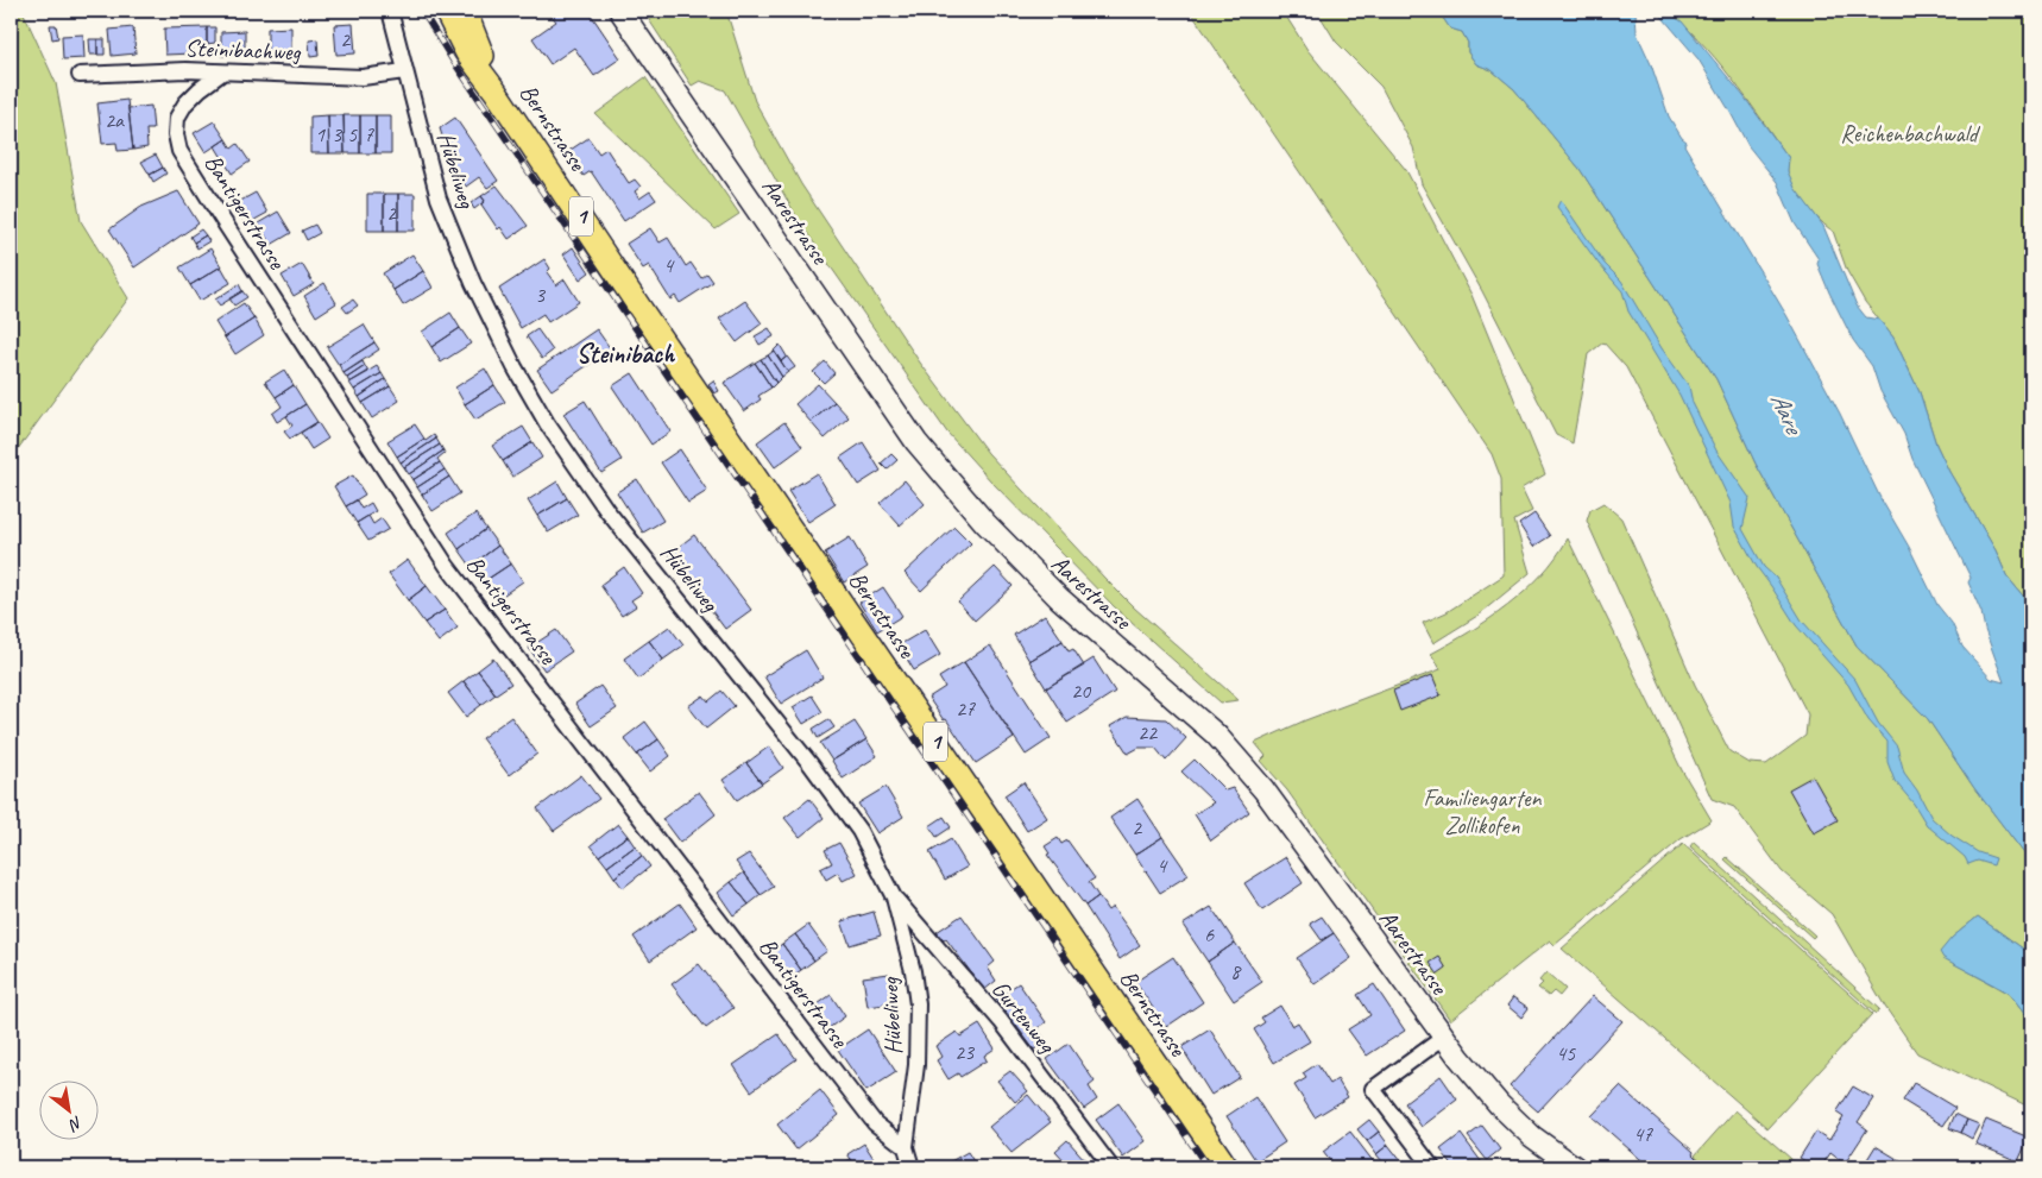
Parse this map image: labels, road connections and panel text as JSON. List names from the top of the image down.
{
  "streets": {
    "main road": ["Bernstrasse", "1"],
    "street": [
      "Steinibachweg",
      "Hübeliweg",
      "Bantigerstrasse",
      "Aarestrasse",
      "Gurtenweg"
    ]
  },
  "crossings": [
    ["Steinibachweg", "Hübeliweg"],
    ["Steinibachweg", "Bantigerstrasse"],
    ["Hübeliweg", "Bantigerstrasse"],
    ["Hübeliweg", "Gurtenweg"]
  ],
  "districts": ["Steinibach"],
  "water": ["Aare"],
  "parks": ["Reichenbachwald", "Familiengarten Zollikofen"],
  "house_numbers": [
    "2",
    "2a",
    "1",
    "3",
    "5",
    "7",
    "2",
    "4",
    "3",
    "20",
    "27",
    "22",
    "2",
    "4",
    "6",
    "8",
    "23",
    "45",
    "47"
  ],
  "north": "bottom right"
}
